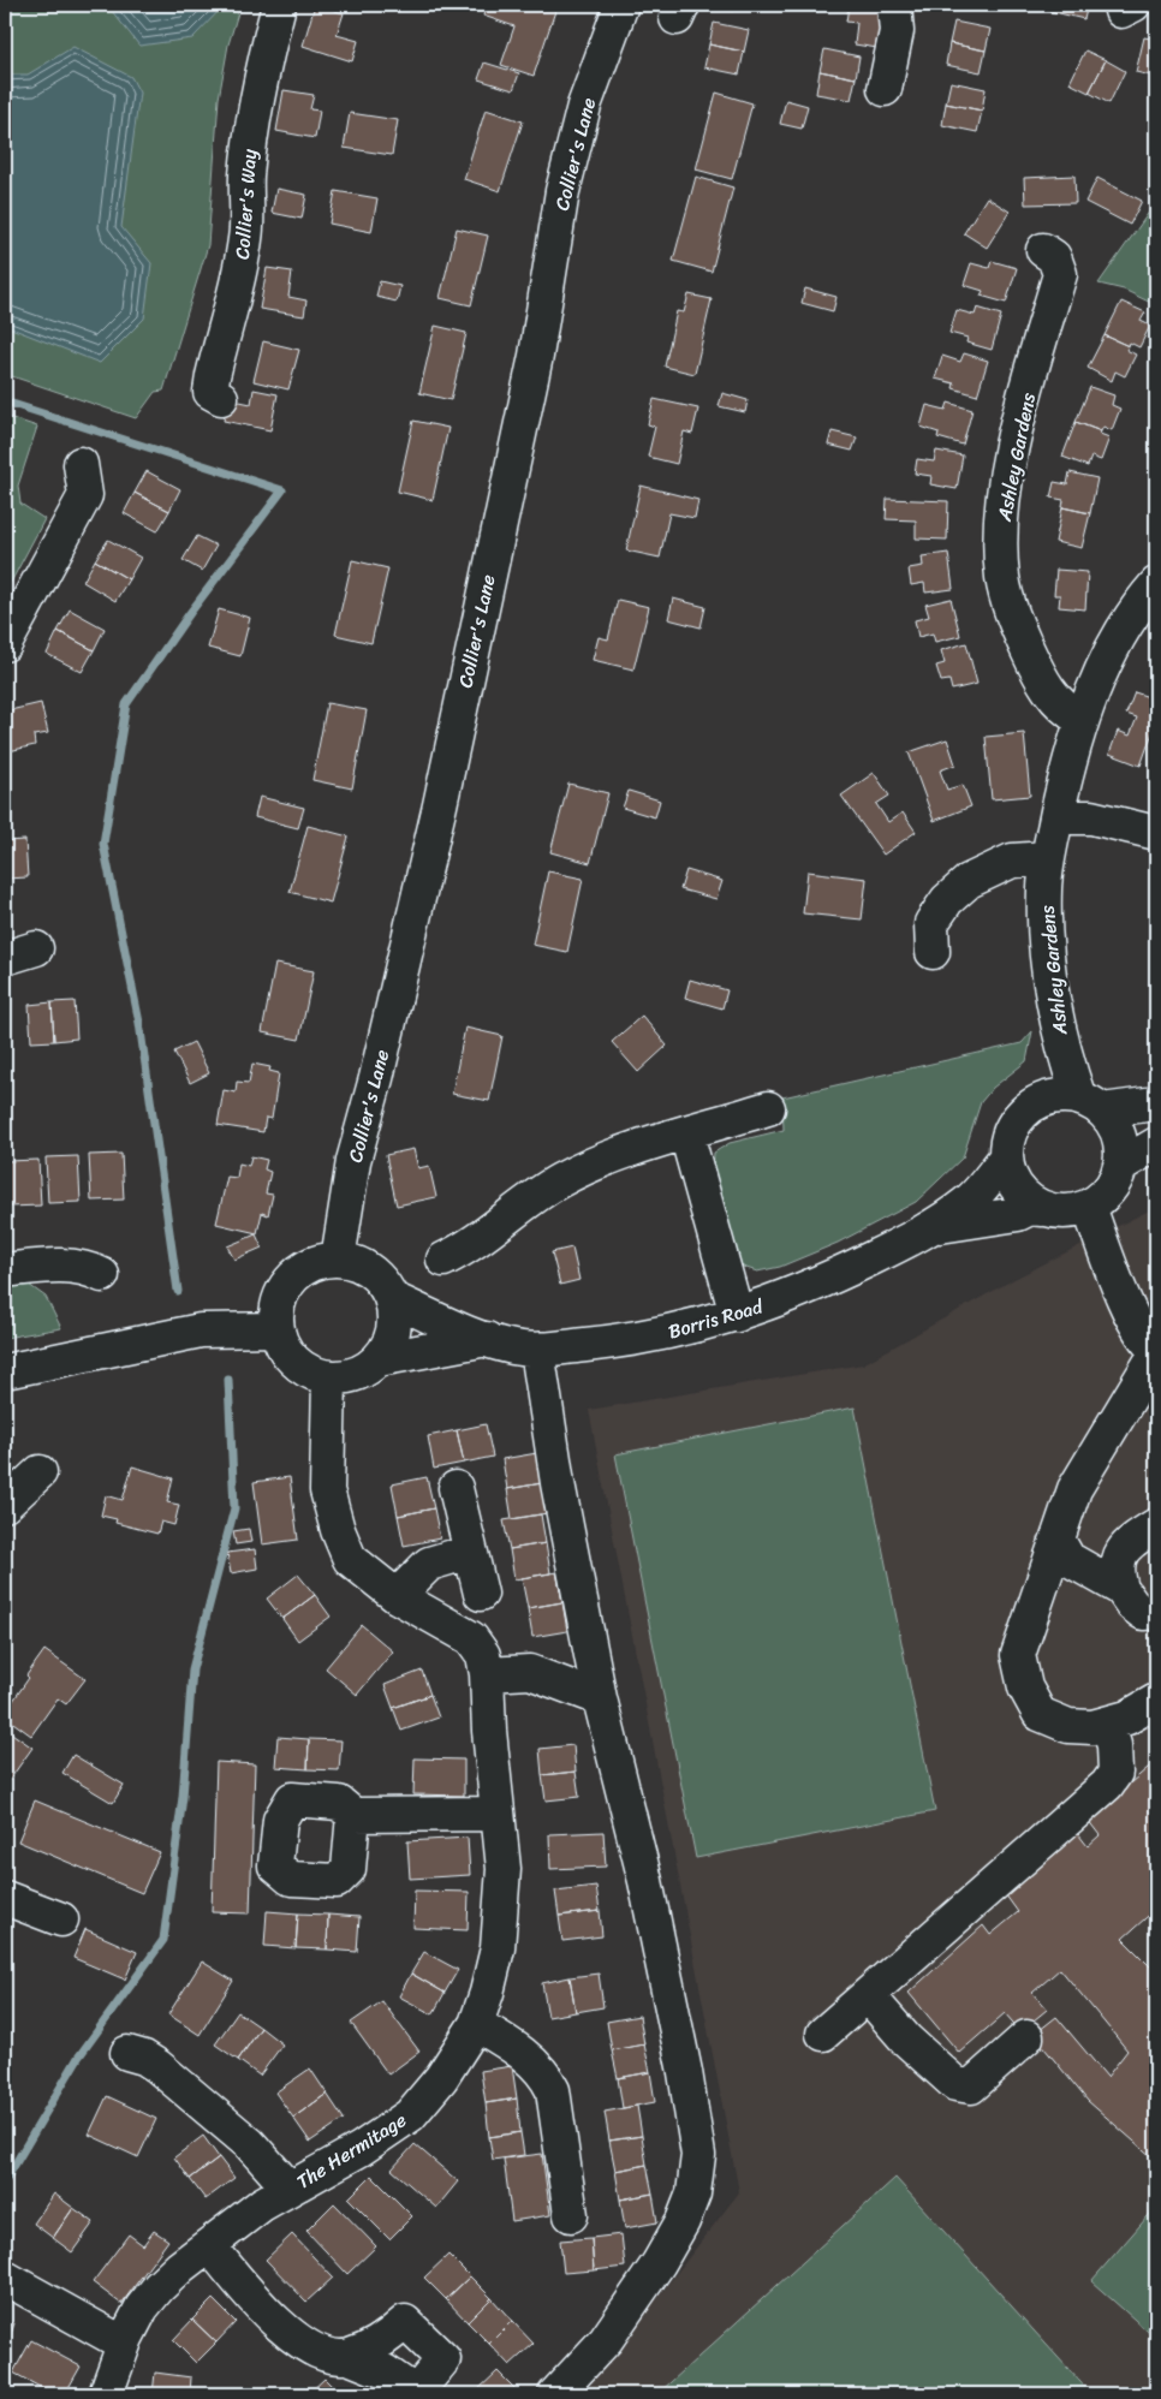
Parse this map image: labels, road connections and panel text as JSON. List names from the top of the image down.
{
  "streets": {
    "street": [
      "Collier's Lane",
      "Collier's Way",
      "Ashley Gardens",
      "Borris Road",
      "The Hermitage"
    ]
  },
  "crossings": [
    ["Collier's Lane", "Borris Road"],
    ["Collier's Lane", "The Hermitage"],
    ["Ashley Gardens", "Borris Road"],
    ["Borris Road", "The Hermitage"]
  ]
}
